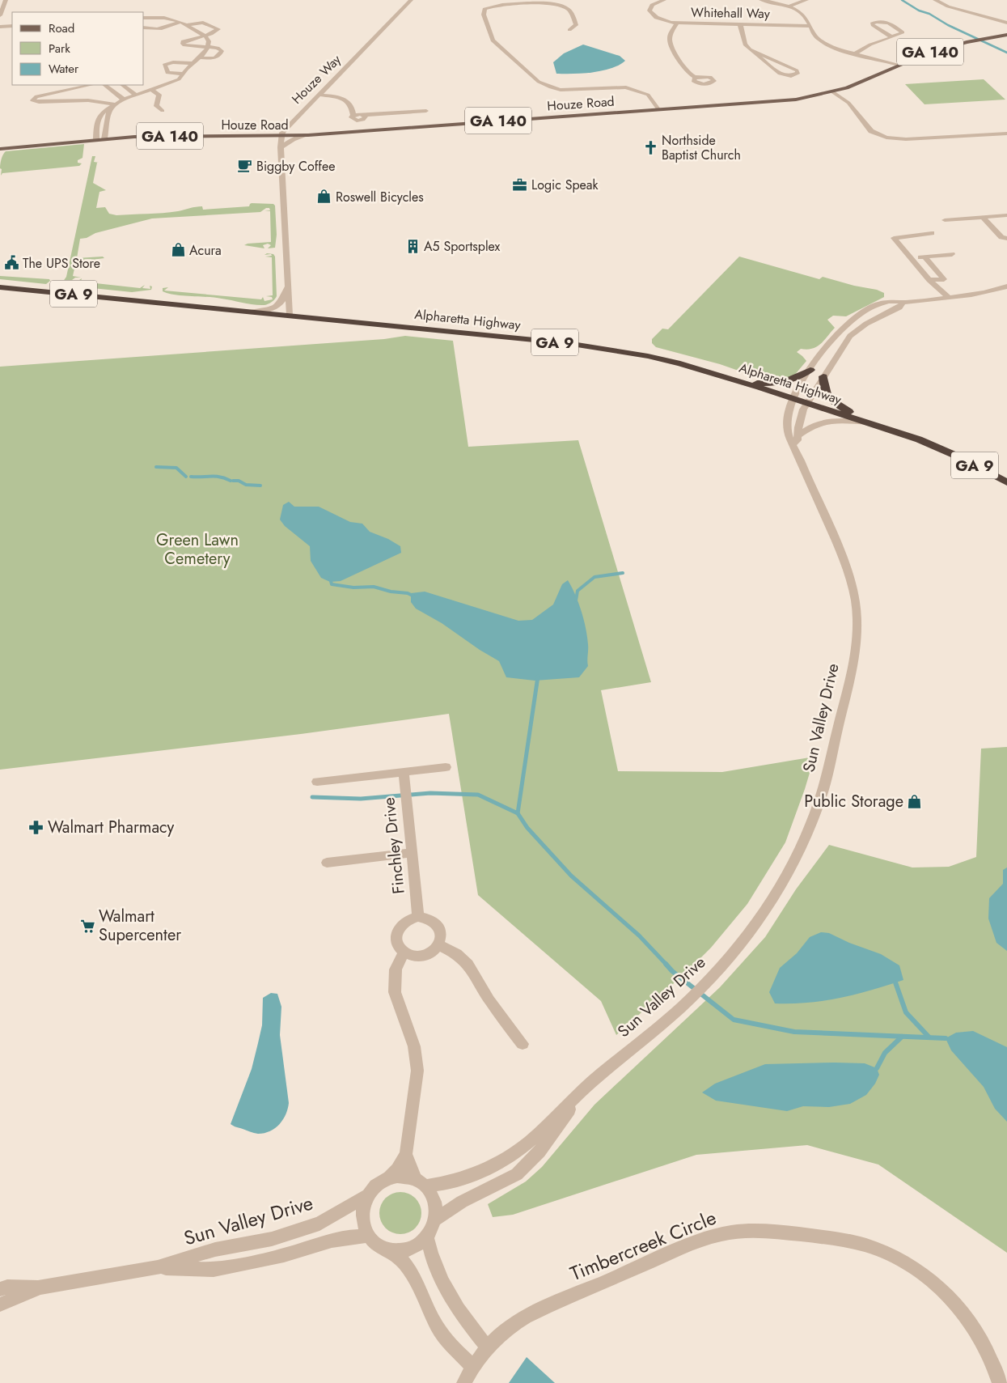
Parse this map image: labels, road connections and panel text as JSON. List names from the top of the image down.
{
  "streets": {
    "highway": ["GA 9", "Alpharetta Highway"],
    "main road": ["GA 140", "Houze Road"],
    "street": [
      "Whitehall Way",
      "Houze Way",
      "Sun Valley Drive",
      "Finchley Drive",
      "Timbercreek Circle"
    ]
  },
  "crossings": [
    ["Whitehall Way", "Houze Road"],
    ["Houze Way", "Houze Road"],
    ["Alpharetta Highway", "Sun Valley Drive"]
  ],
  "parks": ["Green Lawn Cemetery"],
  "places": {
    "church": ["Northside Baptist Church"],
    "cafe": ["Biggby Coffee"],
    "office": ["Logic Speak"],
    "shop": ["Roswell Bicycles", "Acura", "Public Storage"],
    "building": ["A5 Sportsplex"],
    "public building": ["The UPS Store"],
    "pharmacy": ["Walmart Pharmacy"],
    "supermarket": ["Walmart Supercenter"]
  },
  "legend": ["Road", "Park", "Water"]
}
